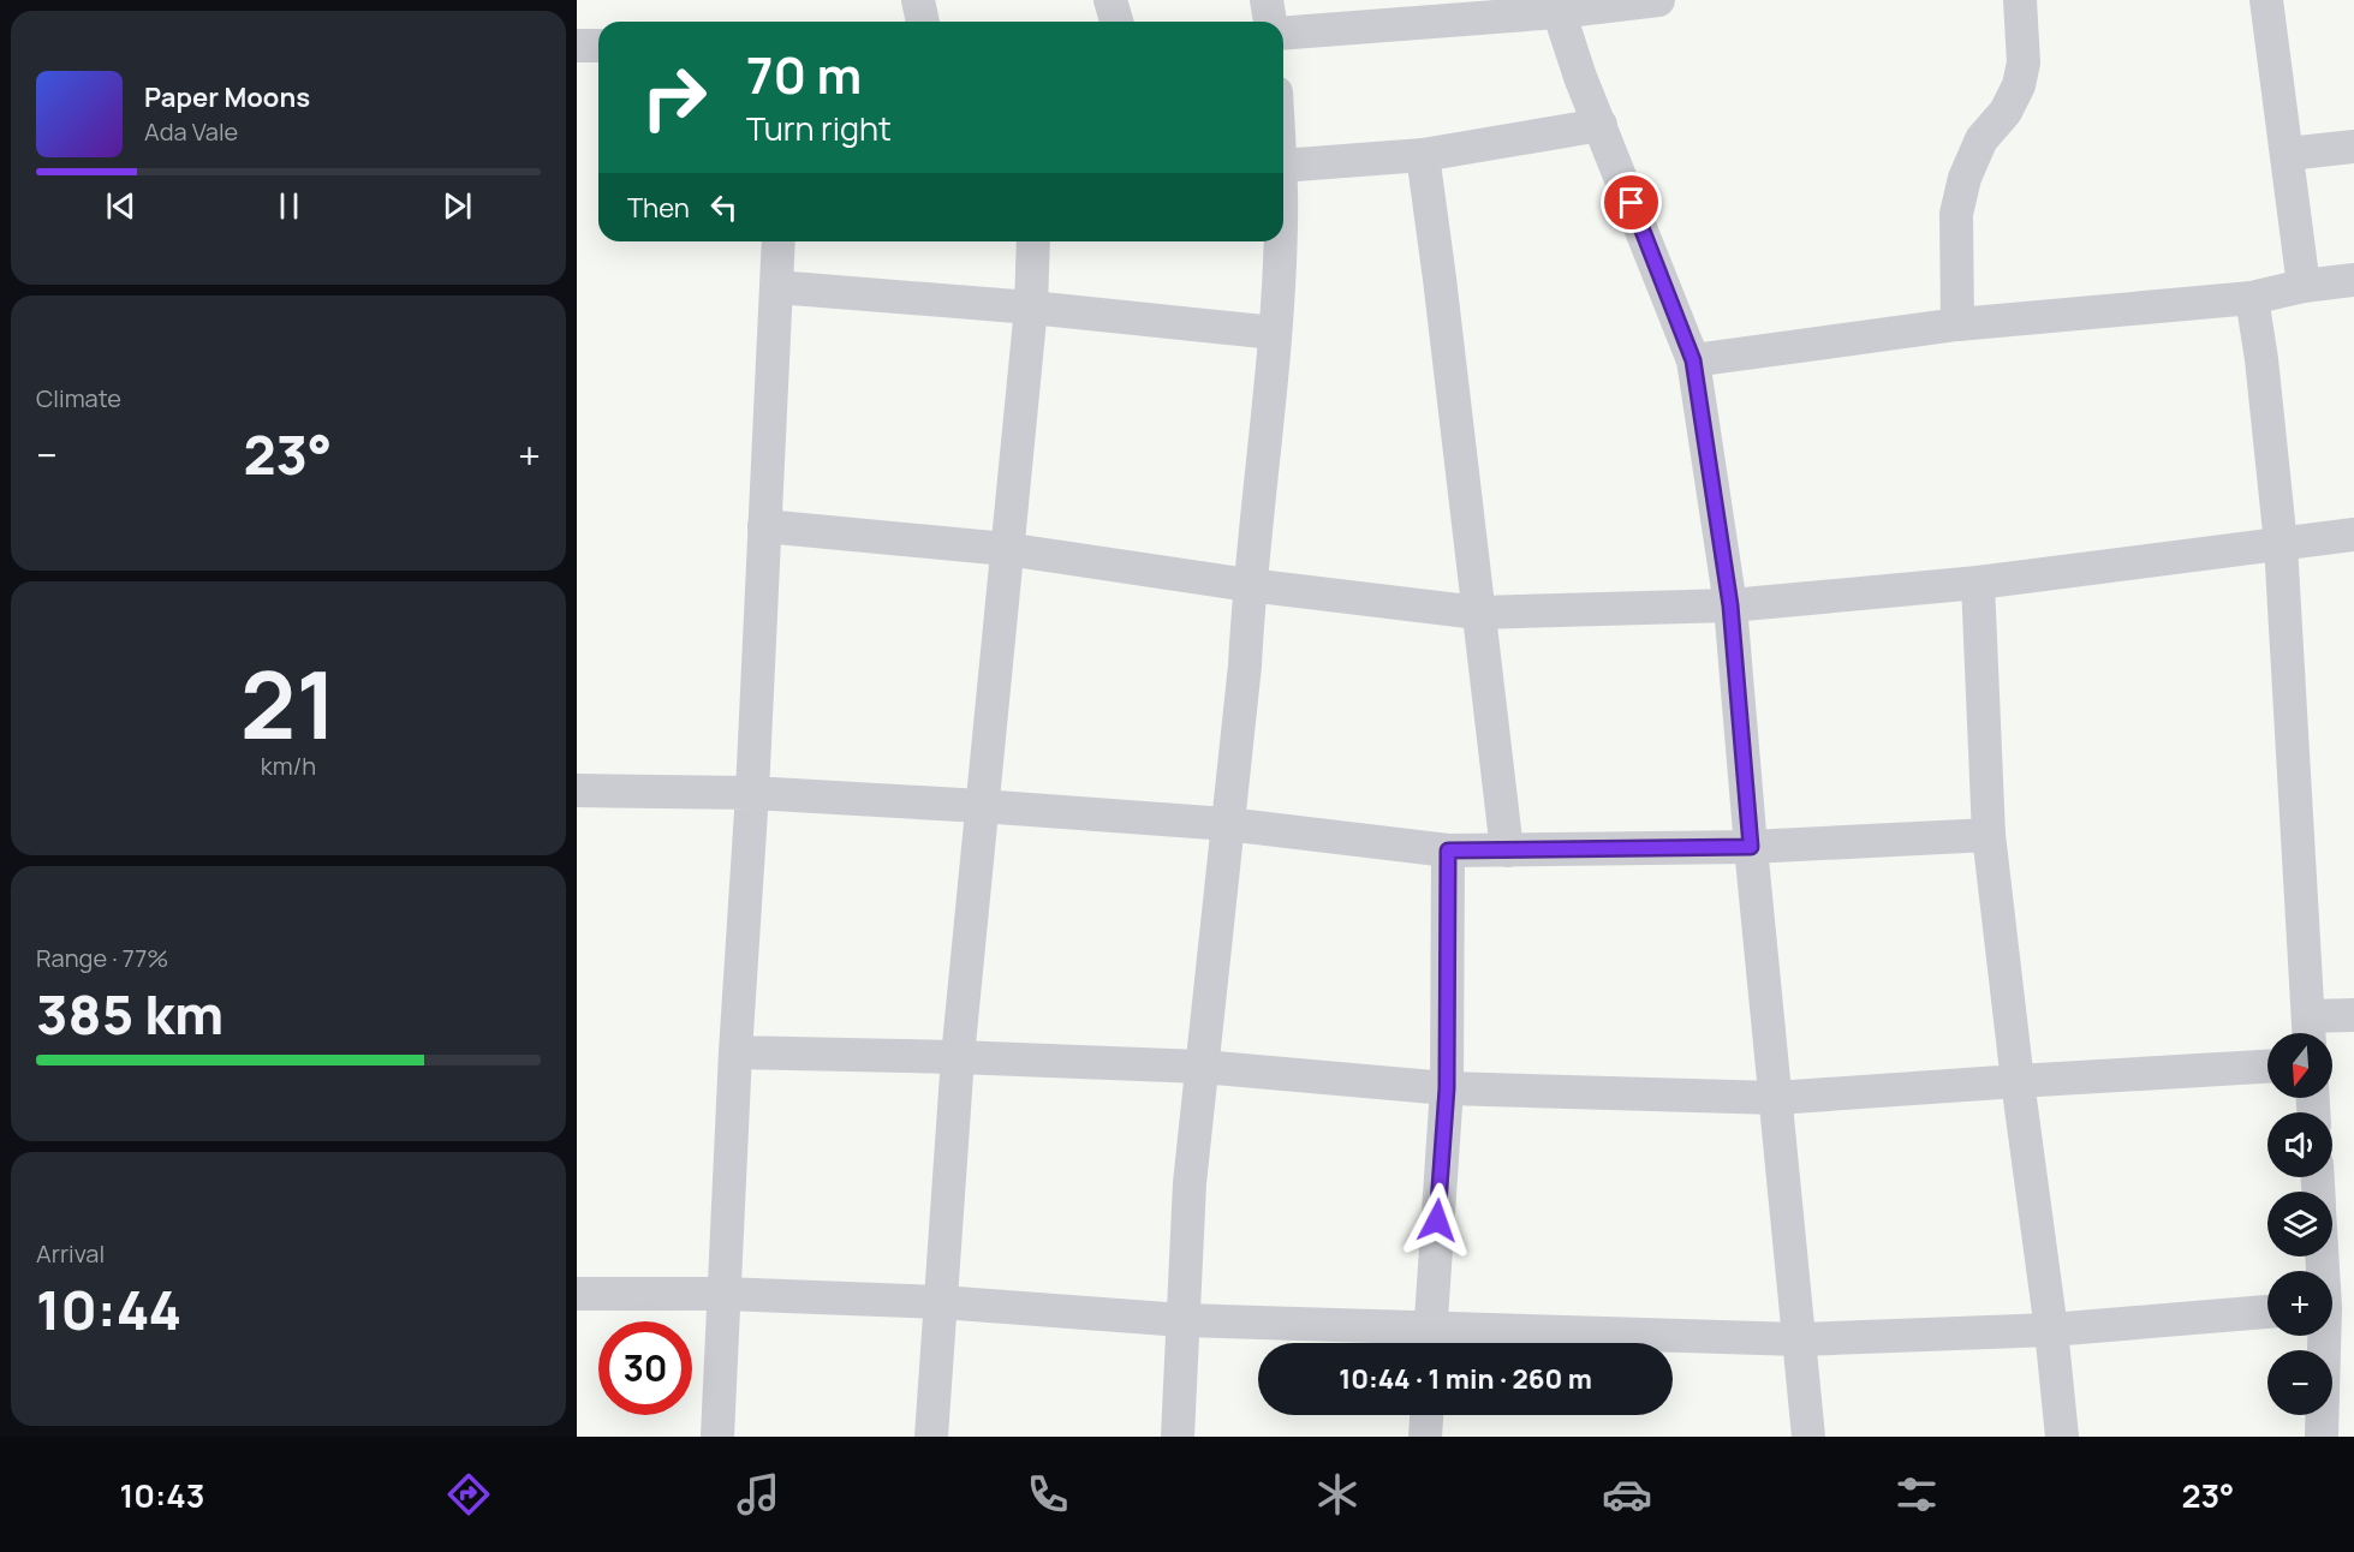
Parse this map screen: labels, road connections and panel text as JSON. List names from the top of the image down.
{
  "north": "bottom",
  "page": {
    "turn": ["70 m", "Turn right"],
    "song": ["Paper Moons", "Ada Vale"],
    "then": "Then",
    "tile": [
      "Climate",
      ["21", "km/h"],
      ["Range · 77%", "385 km"],
      ["Arrival", "10:44"]
    ],
    "heat": ["−", "23°", "+"],
    "map_buttons": ["+", "−"],
    "limit": "30",
    "trip": "10:44 · 1 min · 260 m",
    "tabs": ["10:43", "23°"]
  }
}
